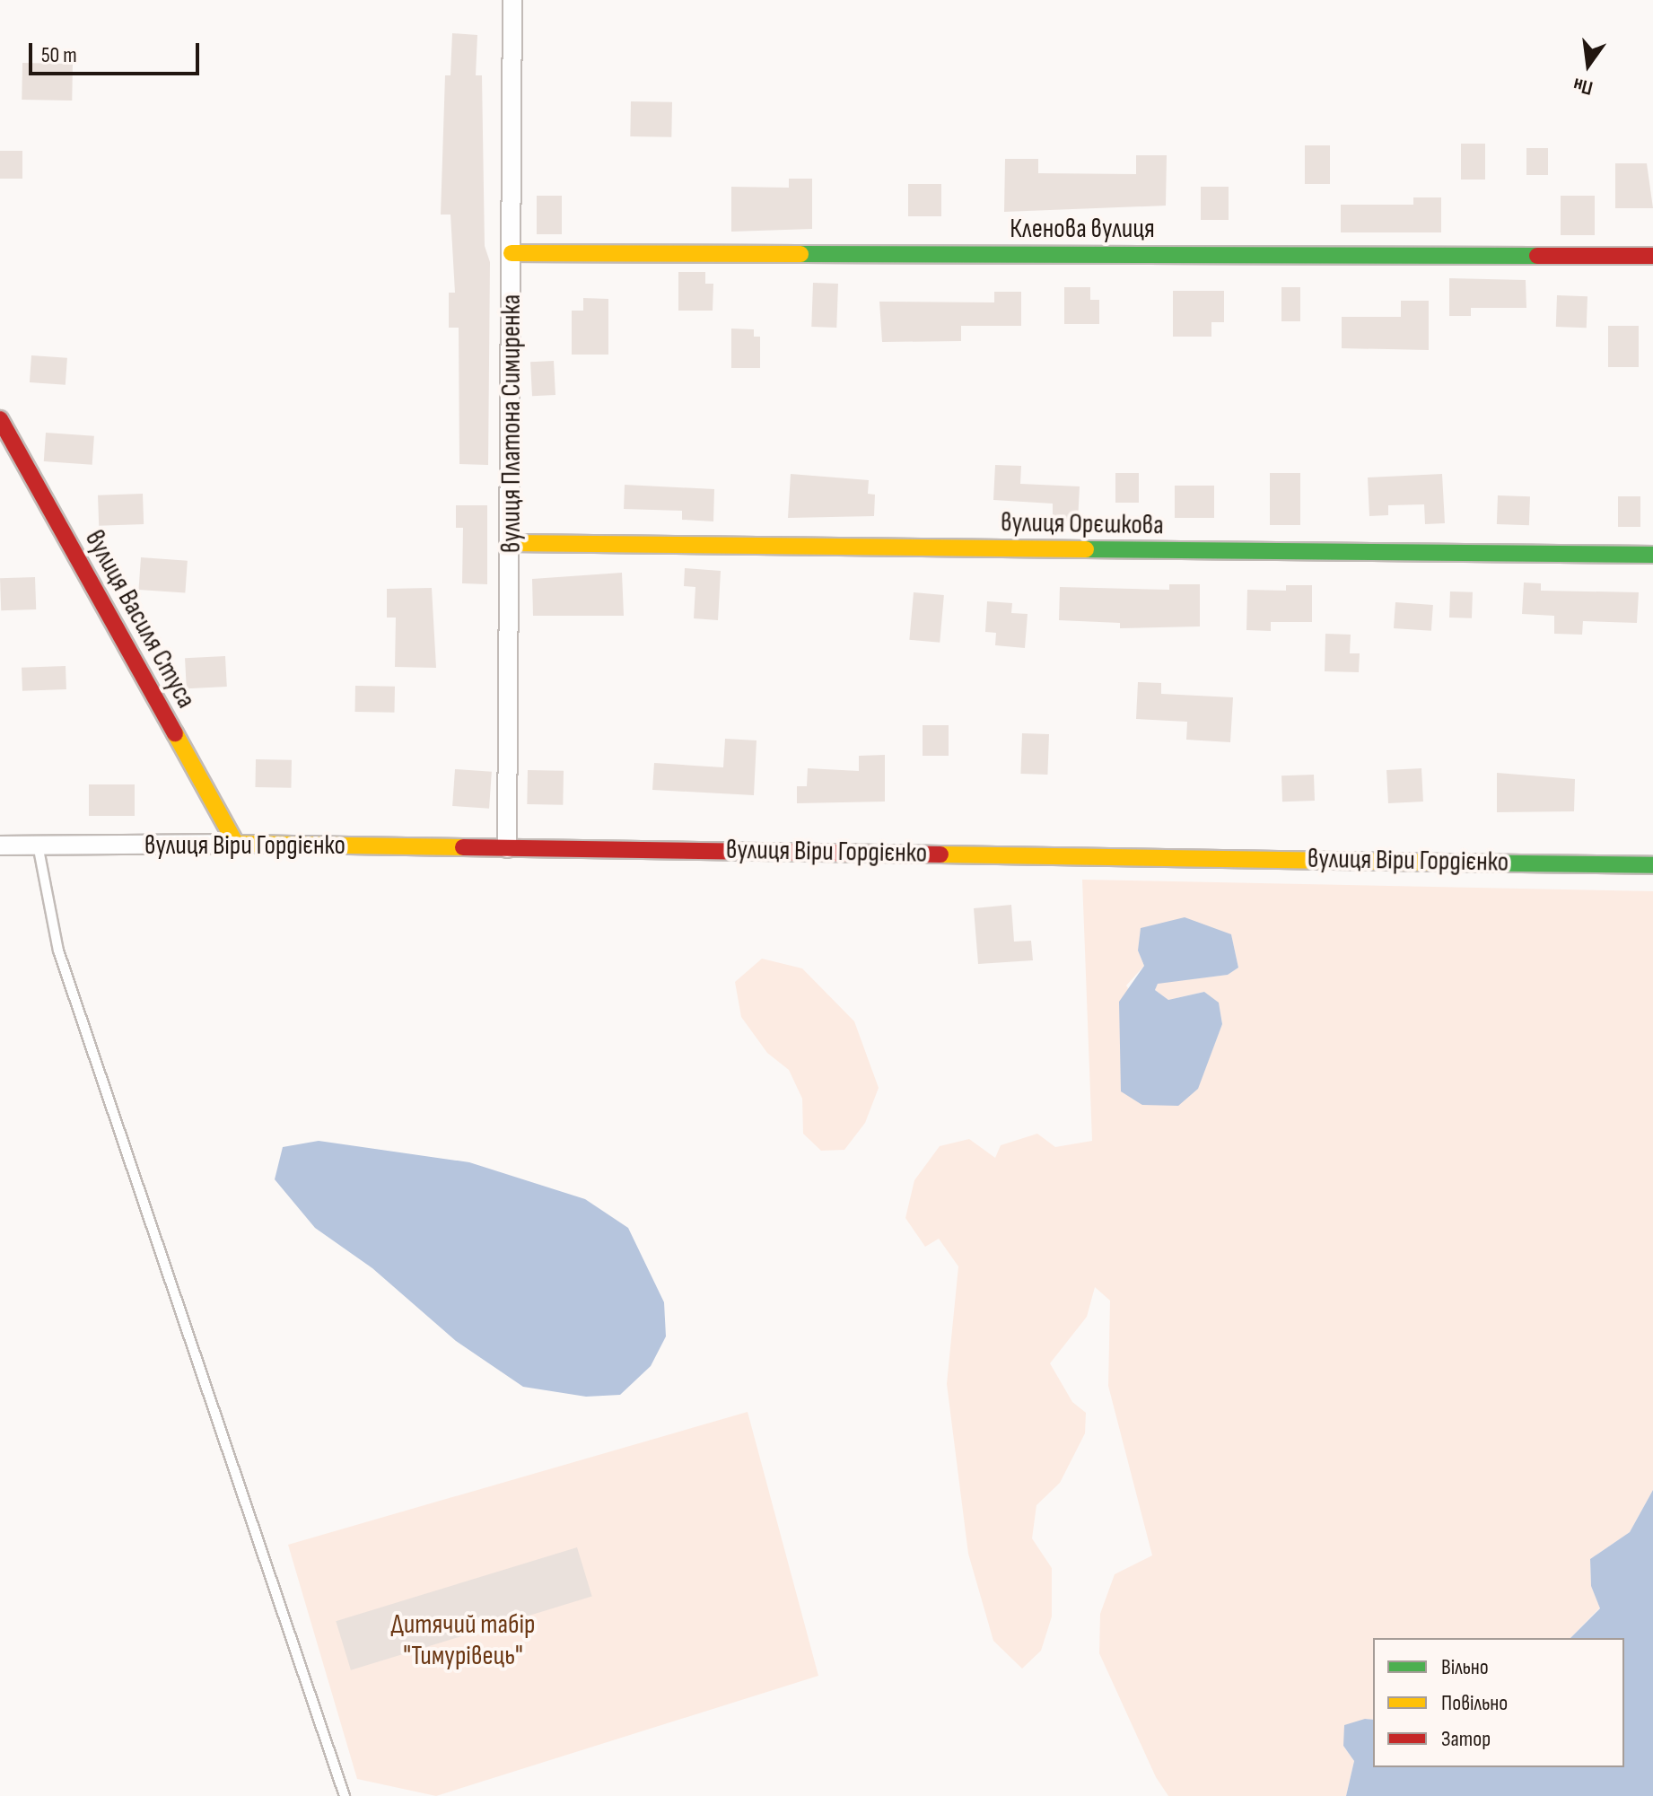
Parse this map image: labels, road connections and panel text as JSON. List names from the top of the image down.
{
  "streets": {
    "street": [
      "Кленова вулиця",
      "вулиця Платона Симиренка",
      "вулиця Орєшкова",
      "вулиця Василя Стуса",
      "вулиця Віри Гордієнко"
    ]
  },
  "crossings": [
    ["Кленова вулиця", "вулиця Платона Симиренка"],
    ["вулиця Платона Симиренка", "вулиця Орєшкова"],
    ["вулиця Платона Симиренка", "вулиця Віри Гордієнко"],
    ["вулиця Василя Стуса", "вулиця Віри Гордієнко"]
  ],
  "parks": ["Дитячий табір \"Тимурівець\""],
  "legend": ["Вільно", "Повільно", "Затор"],
  "scale_bar": "50 m",
  "north": "bottom"
}
